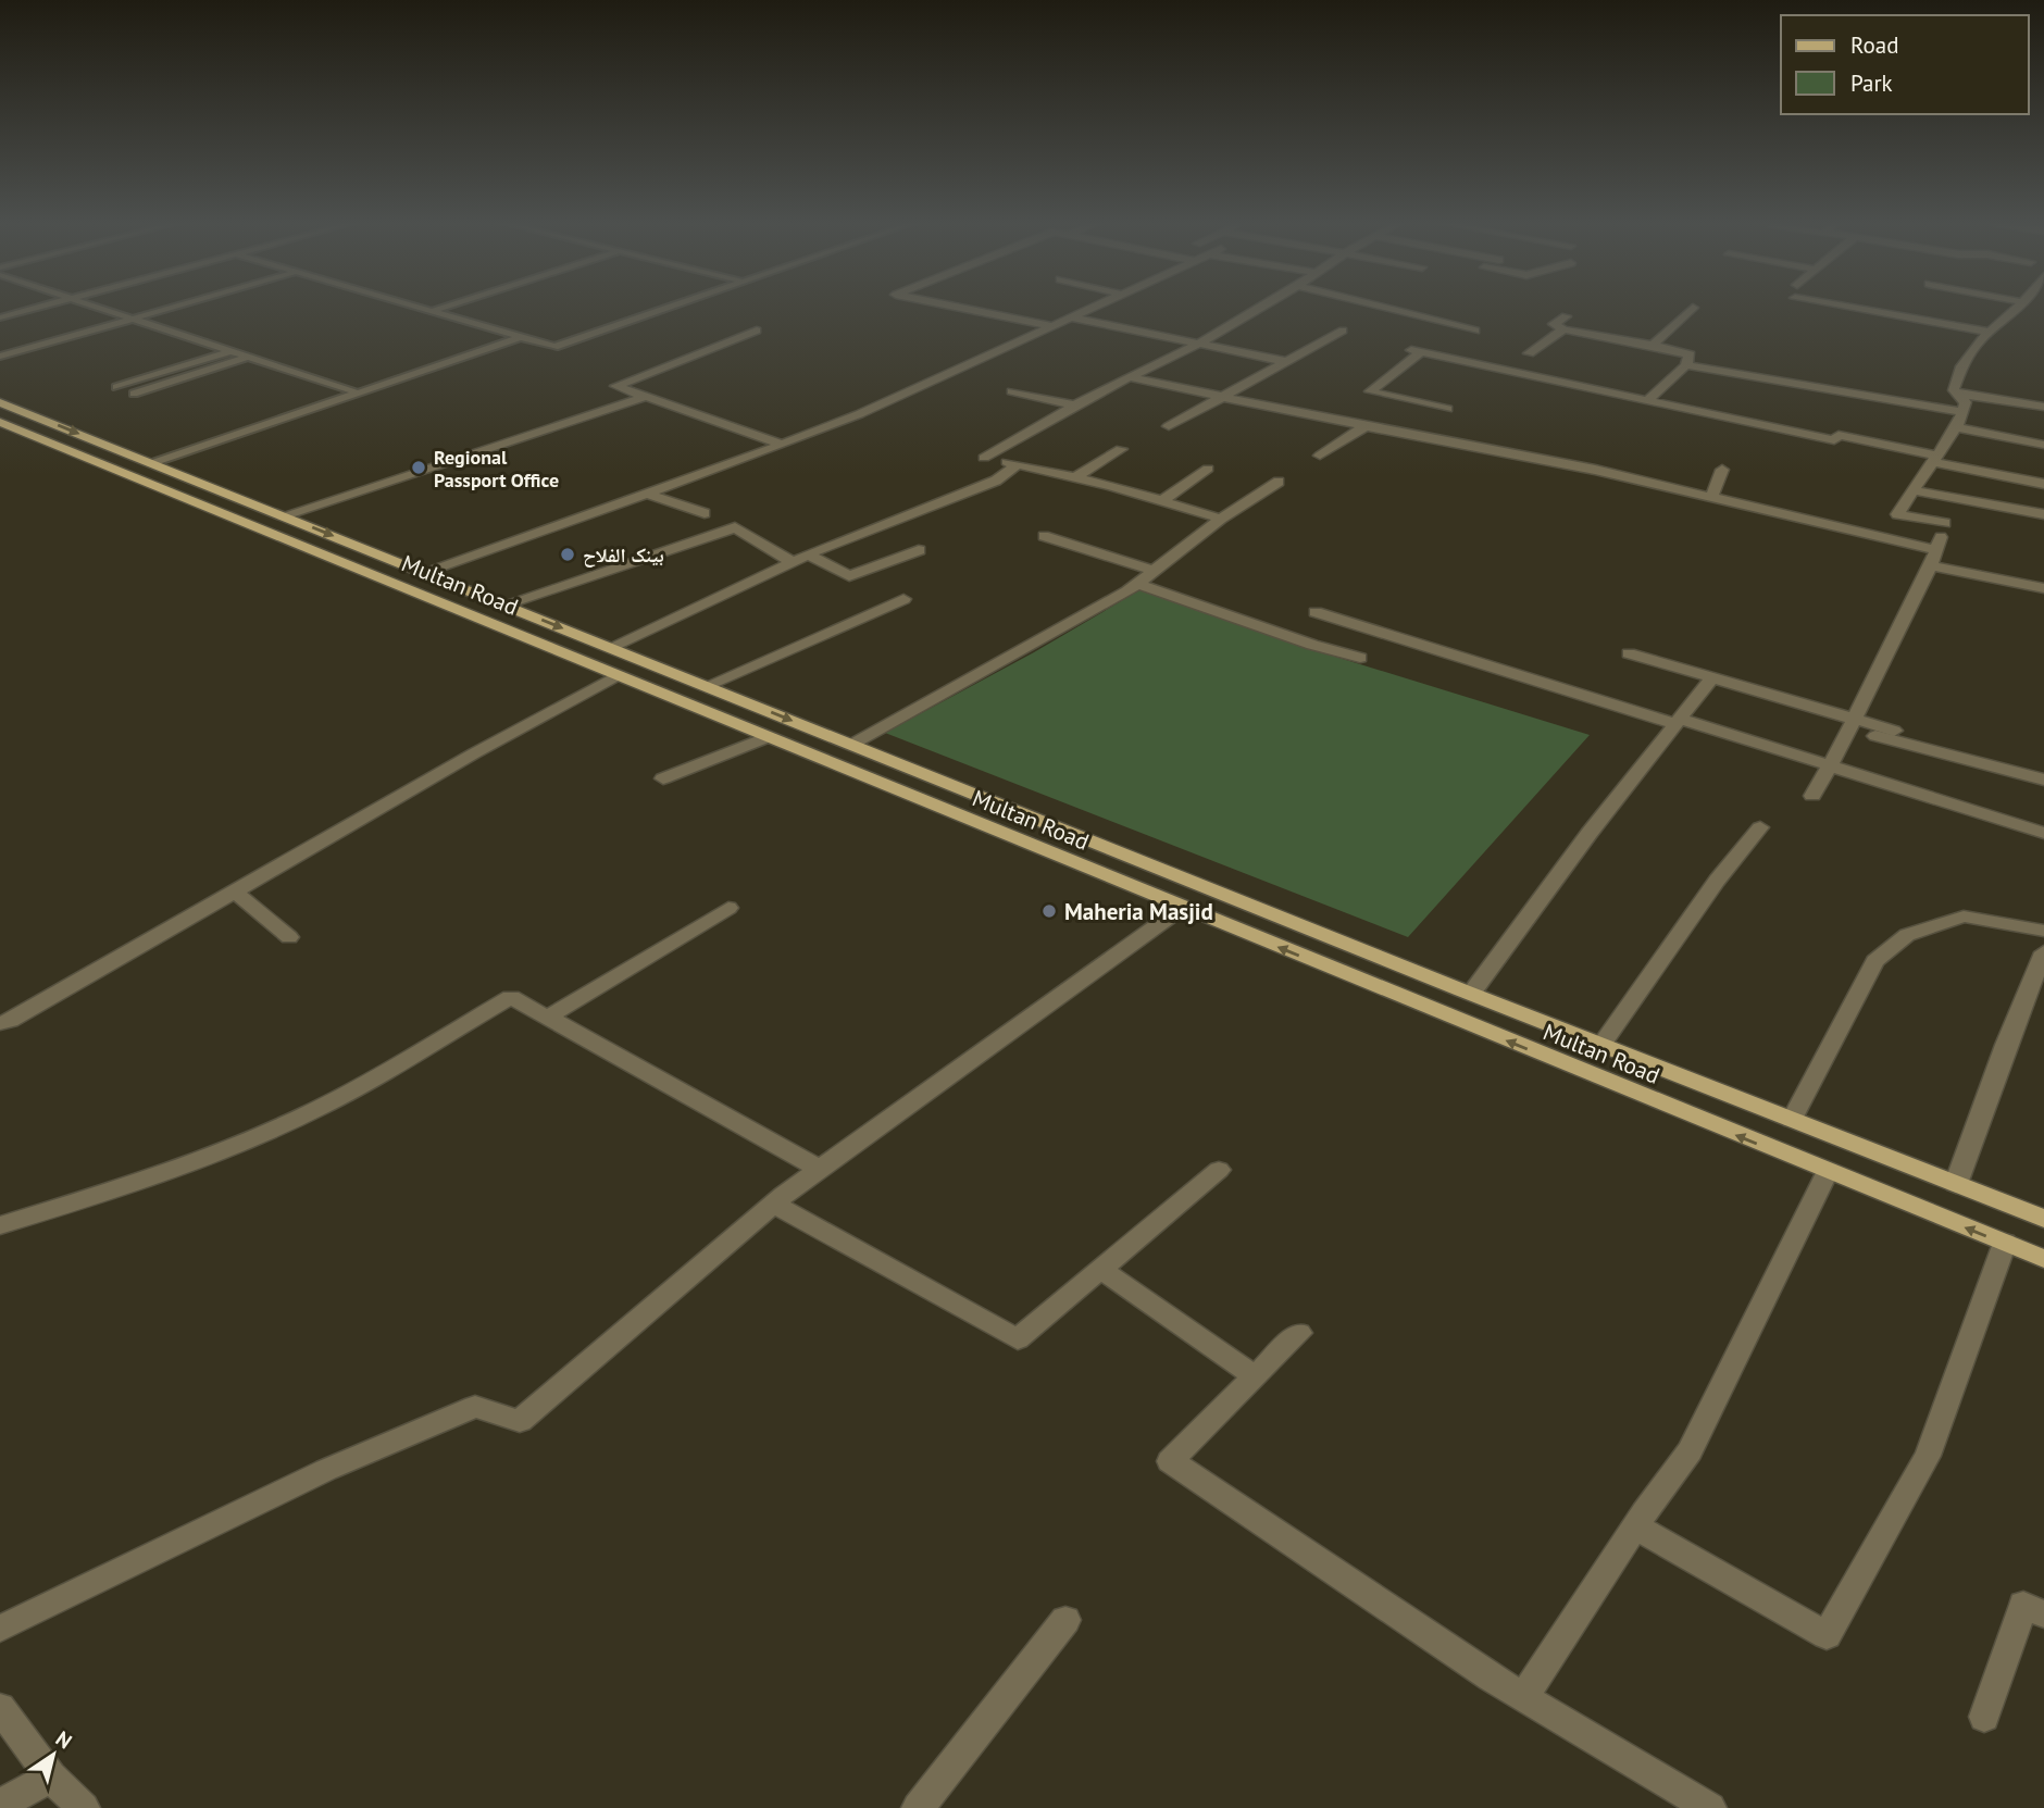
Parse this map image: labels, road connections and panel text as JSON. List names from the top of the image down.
{
  "streets": {
    "main road": ["Multan Road"]
  },
  "places": ["Regional Passport Office", "بینک الفلاح", "Maheria Masjid"],
  "legend": ["Road", "Park"],
  "north": "top right"
}
